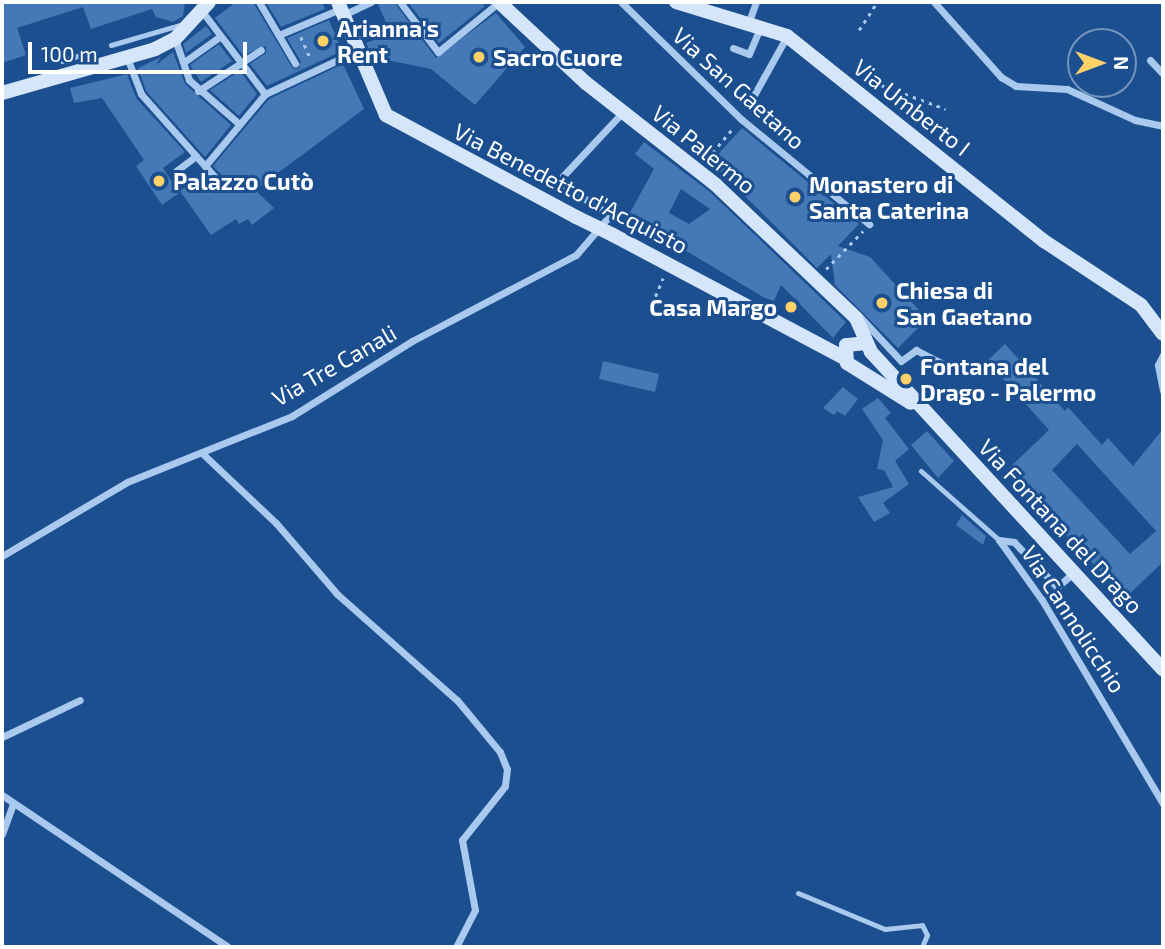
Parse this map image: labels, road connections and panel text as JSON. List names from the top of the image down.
{
  "streets": {
    "street": [
      "Via San Gaetano",
      "Via Umberto I",
      "Via Palermo",
      "Via Benedetto d'Acquisto",
      "Via Tre Canali",
      "Via Fontana del Drago",
      "Via Cannolicchio"
    ]
  },
  "crossings": [
    ["Via Palermo", "Via Fontana del Drago"],
    ["Via Benedetto d'Acquisto", "Via Tre Canali"],
    ["Via Benedetto d'Acquisto", "Via Fontana del Drago"],
    ["Via Fontana del Drago", "Via Cannolicchio"]
  ],
  "places": [
    "Arianna's Rent",
    "Sacro Cuore",
    "Palazzo Cutò",
    "Monastero di Santa Caterina",
    "Chiesa di San Gaetano",
    "Casa Margo",
    "Fontana del Drago - Palermo"
  ],
  "scale_bar": "100 m",
  "north": "right"
}
